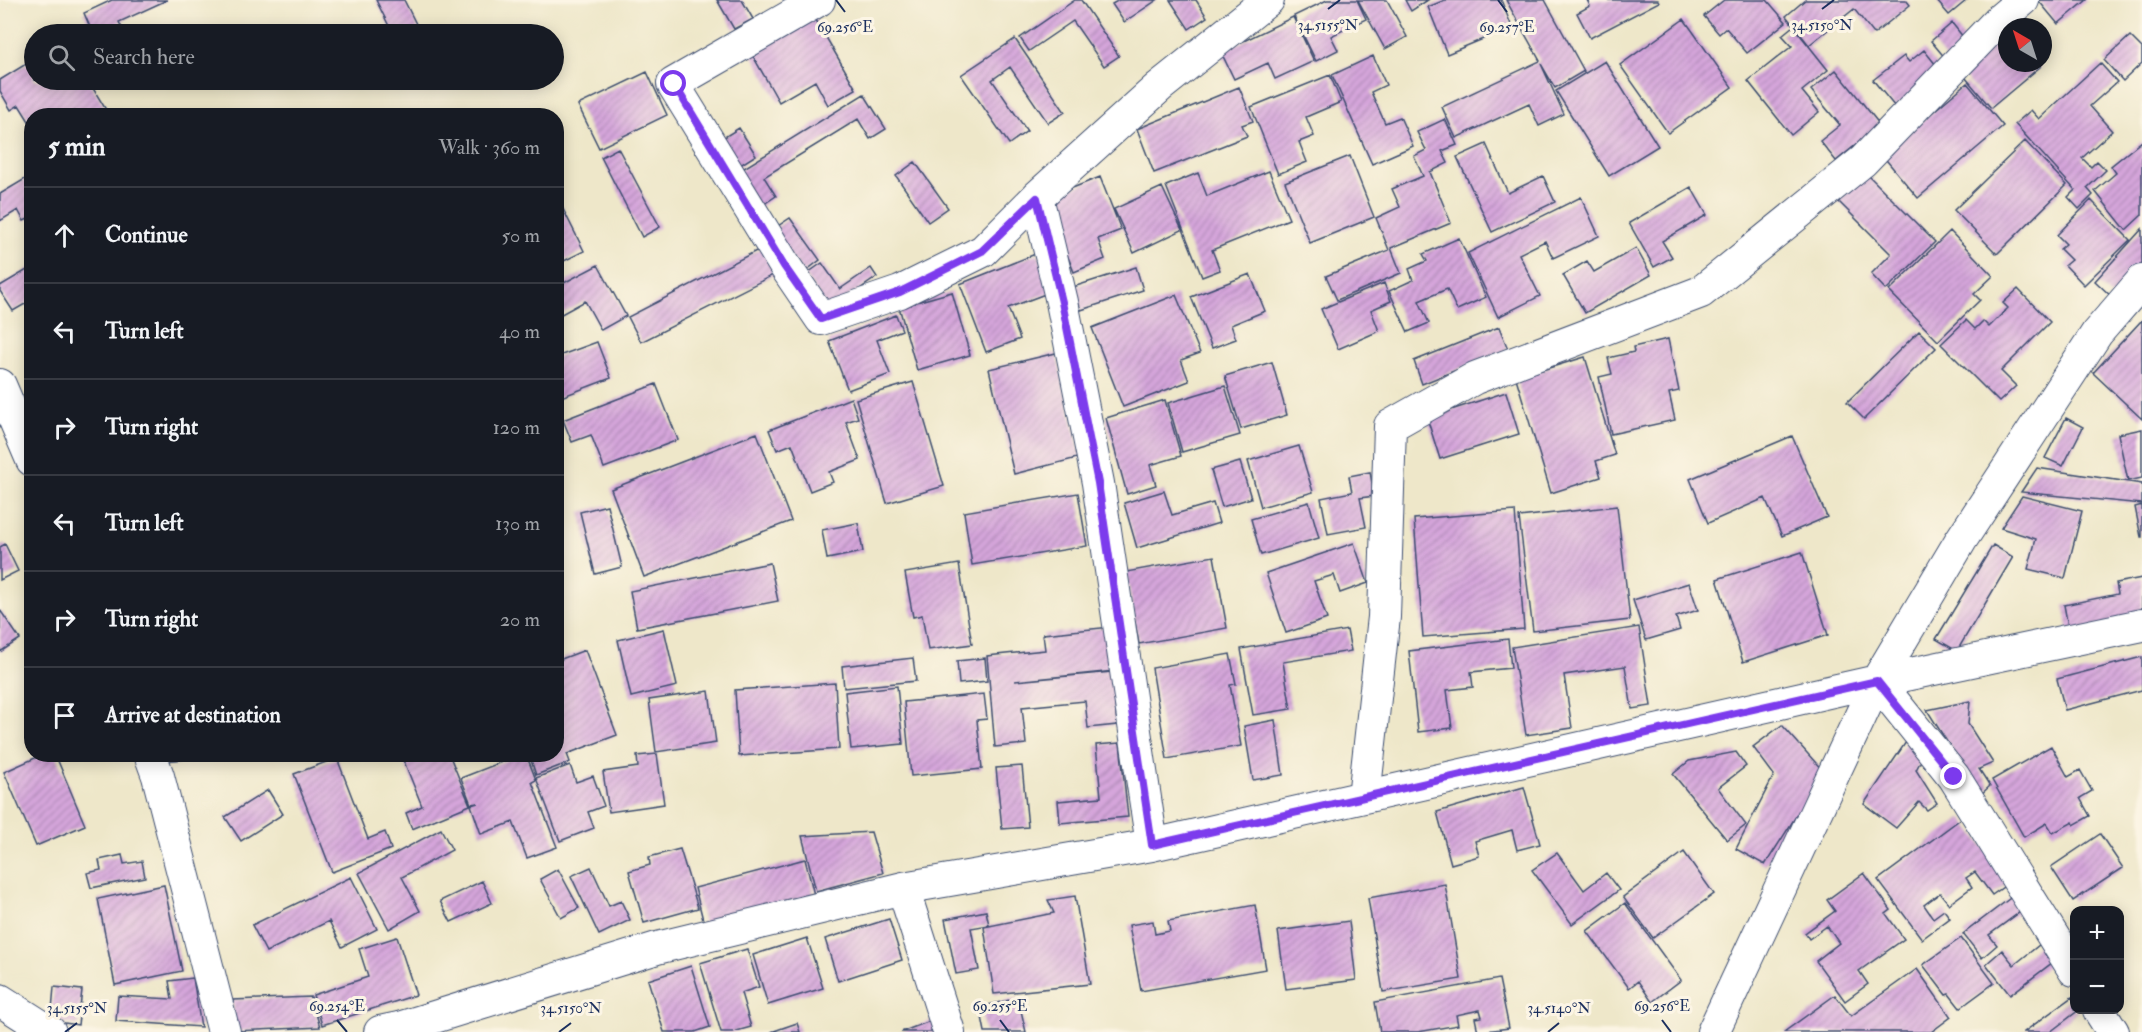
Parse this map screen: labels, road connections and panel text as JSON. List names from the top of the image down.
{
  "north": "top left",
  "page": {
    "search": "Search here",
    "heading": ["5 min", "Walk · 360 m"],
    "list": [
      ["Continue", "50 m"],
      ["Turn left", "40 m"],
      ["Turn right", "120 m"],
      ["Turn left", "130 m"],
      ["Turn right", "20 m"],
      "Arrive at destination"
    ],
    "map_buttons": ["+", "−"]
  },
  "coordinates": [
    "34.5155°N",
    "34.5150°N",
    "69.256°E",
    "69.257°E",
    "69.254°E",
    "69.255°E",
    "34.5140°N"
  ]
}
